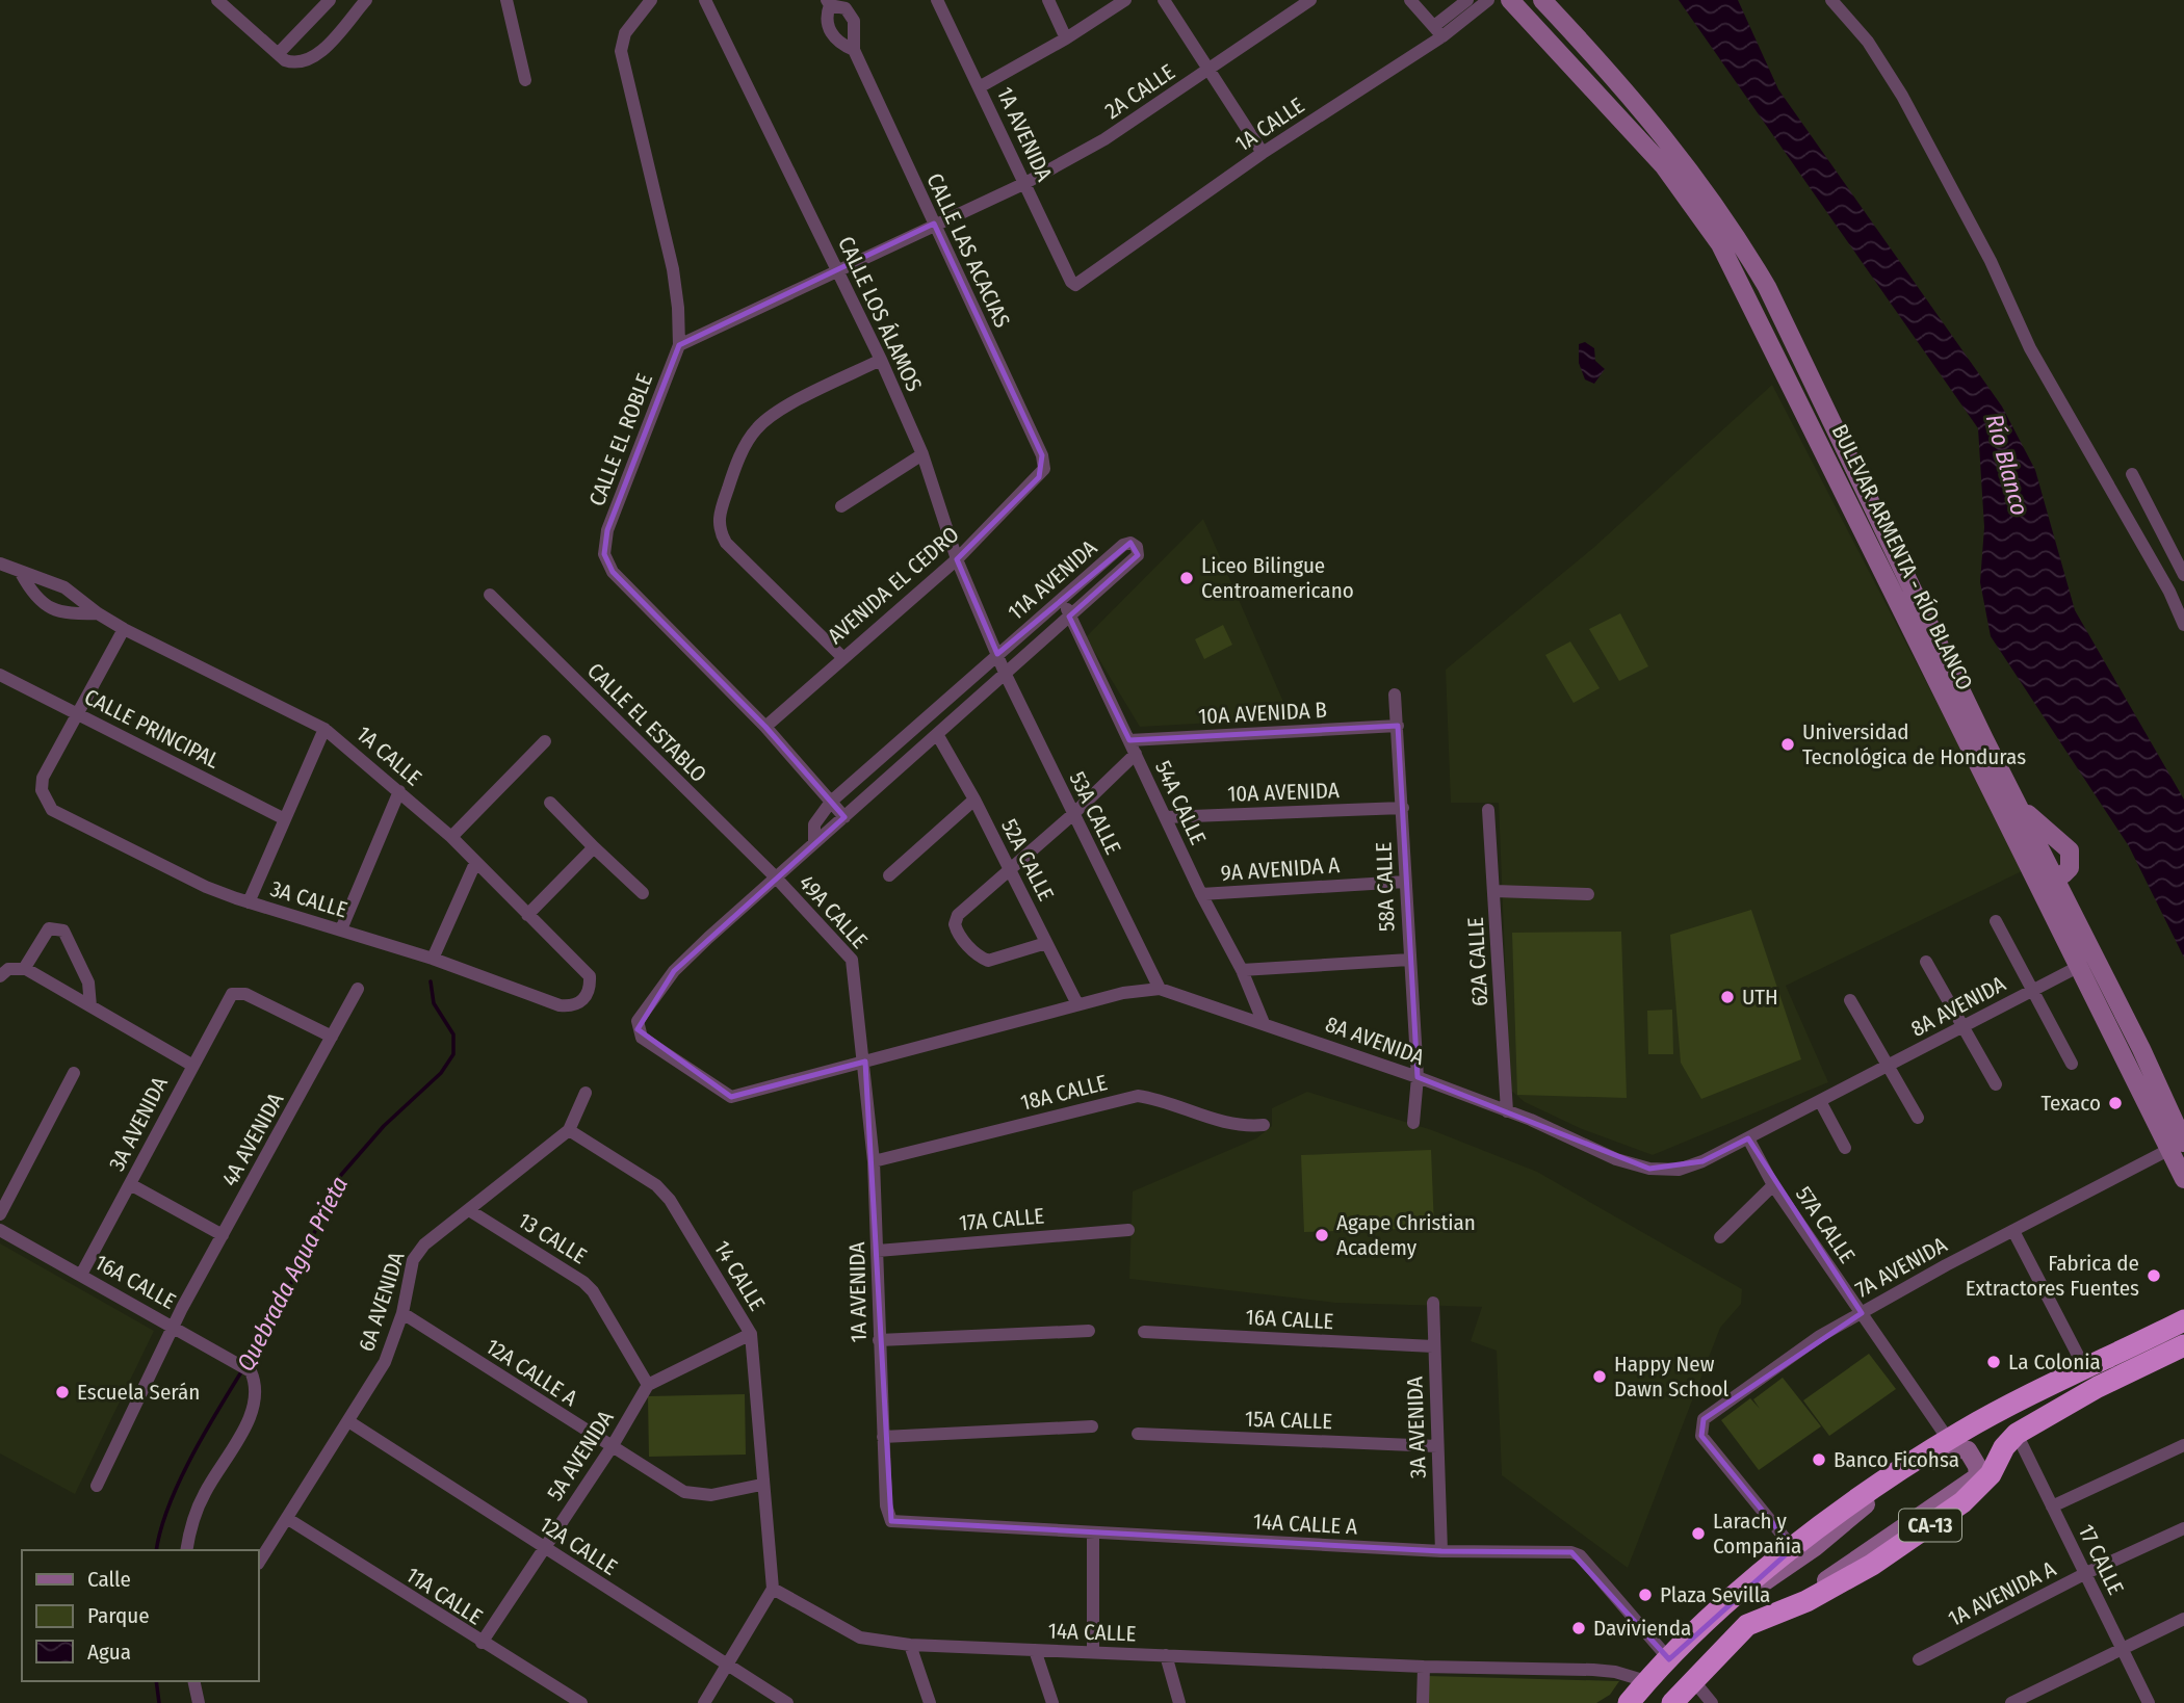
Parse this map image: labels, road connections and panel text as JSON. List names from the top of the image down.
{
  "streets": {
    "highway": ["CA-13"],
    "main road": ["BULEVAR ARMENTA - RÍO BLANCO"],
    "street": [
      "2A CALLE",
      "1A CALLE",
      "1A AVENIDA",
      "CALLE LAS ACACIAS",
      "CALLE LOS ÁLAMOS",
      "CALLE EL ROBLE",
      "11A AVENIDA",
      "AVENIDA EL CEDRO",
      "10A AVENIDA B",
      "CALLE EL ESTABLO",
      "CALLE PRINCIPAL",
      "10A AVENIDA",
      "54A CALLE",
      "53A CALLE",
      "52A CALLE",
      "9A AVENIDA A",
      "58A CALLE",
      "3A CALLE",
      "49A CALLE",
      "62A CALLE",
      "8A AVENIDA",
      "18A CALLE",
      "3A AVENIDA",
      "4A AVENIDA",
      "17A CALLE",
      "57A CALLE",
      "13 CALLE",
      "7A AVENIDA",
      "14 CALLE",
      "16A CALLE",
      "6A AVENIDA",
      "12A CALLE A",
      "15A CALLE",
      "5A AVENIDA",
      "14A CALLE A",
      "12A CALLE",
      "17 CALLE",
      "1A AVENIDA A",
      "11A CALLE",
      "14A CALLE"
    ]
  },
  "crossings": [
    ["2A CALLE", "1A AVENIDA"],
    ["2A CALLE", "CALLE LAS ACACIAS"],
    ["2A CALLE", "CALLE LOS ÁLAMOS"],
    ["2A CALLE", "CALLE EL ROBLE"],
    ["1A CALLE", "1A AVENIDA"],
    ["1A CALLE", "3A CALLE"],
    ["1A AVENIDA", "49A CALLE"],
    ["1A AVENIDA", "8A AVENIDA"],
    ["1A AVENIDA", "18A CALLE"],
    ["1A AVENIDA", "17A CALLE"],
    ["1A AVENIDA", "14A CALLE A"],
    ["CALLE LAS ACACIAS", "AVENIDA EL CEDRO"],
    ["CALLE LOS ÁLAMOS", "11A AVENIDA"],
    ["CALLE LOS ÁLAMOS", "AVENIDA EL CEDRO"],
    ["CALLE LOS ÁLAMOS", "53A CALLE"],
    ["CALLE EL ROBLE", "11A AVENIDA"],
    ["CALLE EL ROBLE", "AVENIDA EL CEDRO"],
    ["BULEVAR ARMENTA - RÍO BLANCO", "8A AVENIDA"],
    ["BULEVAR ARMENTA - RÍO BLANCO", "7A AVENIDA"],
    ["11A AVENIDA", "CALLE EL ESTABLO"],
    ["11A AVENIDA", "54A CALLE"],
    ["11A AVENIDA", "53A CALLE"],
    ["11A AVENIDA", "52A CALLE"],
    ["11A AVENIDA", "49A CALLE"],
    ["11A AVENIDA", "8A AVENIDA"],
    ["10A AVENIDA B", "54A CALLE"],
    ["10A AVENIDA B", "58A CALLE"],
    ["CALLE EL ESTABLO", "49A CALLE"],
    ["CALLE PRINCIPAL", "3A CALLE"],
    ["10A AVENIDA", "54A CALLE"],
    ["10A AVENIDA", "58A CALLE"],
    ["54A CALLE", "9A AVENIDA A"],
    ["54A CALLE", "8A AVENIDA"],
    ["53A CALLE", "8A AVENIDA"],
    ["52A CALLE", "8A AVENIDA"],
    ["9A AVENIDA A", "58A CALLE"],
    ["58A CALLE", "8A AVENIDA"],
    ["49A CALLE", "8A AVENIDA"],
    ["62A CALLE", "8A AVENIDA"],
    ["8A AVENIDA", "57A CALLE"],
    ["3A AVENIDA", "4A AVENIDA"],
    ["3A AVENIDA", "16A CALLE"],
    ["3A AVENIDA", "15A CALLE"],
    ["3A AVENIDA", "14A CALLE A"],
    ["4A AVENIDA", "16A CALLE"],
    ["57A CALLE", "7A AVENIDA"],
    ["57A CALLE", "CA-13"],
    ["13 CALLE", "6A AVENIDA"],
    ["13 CALLE", "5A AVENIDA"],
    ["7A AVENIDA", "CA-13"],
    ["14 CALLE", "6A AVENIDA"],
    ["14 CALLE", "12A CALLE A"],
    ["14 CALLE", "14A CALLE"],
    ["6A AVENIDA", "12A CALLE A"],
    ["6A AVENIDA", "12A CALLE"],
    ["6A AVENIDA", "11A CALLE"],
    ["12A CALLE A", "5A AVENIDA"],
    ["5A AVENIDA", "12A CALLE"],
    ["5A AVENIDA", "11A CALLE"],
    ["14A CALLE A", "CA-13"],
    ["CA-13", "17 CALLE"],
    ["CA-13", "14A CALLE"],
    ["17 CALLE", "1A AVENIDA A"]
  ],
  "water": ["Río Blanco", "Quebrada Agua Prieta"],
  "places": [
    "Liceo Bilingue Centroamericano",
    "Universidad Tecnológica de Honduras",
    "UTH",
    "Texaco",
    "Agape Christian Academy",
    "Fabrica de Extractores Fuentes",
    "La Colonia",
    "Happy New Dawn School",
    "Escuela Serán",
    "Banco Ficohsa",
    "Larach y Compañia",
    "Plaza Sevilla",
    "Davivienda"
  ],
  "legend": ["Calle", "Parque", "Agua"]
}
